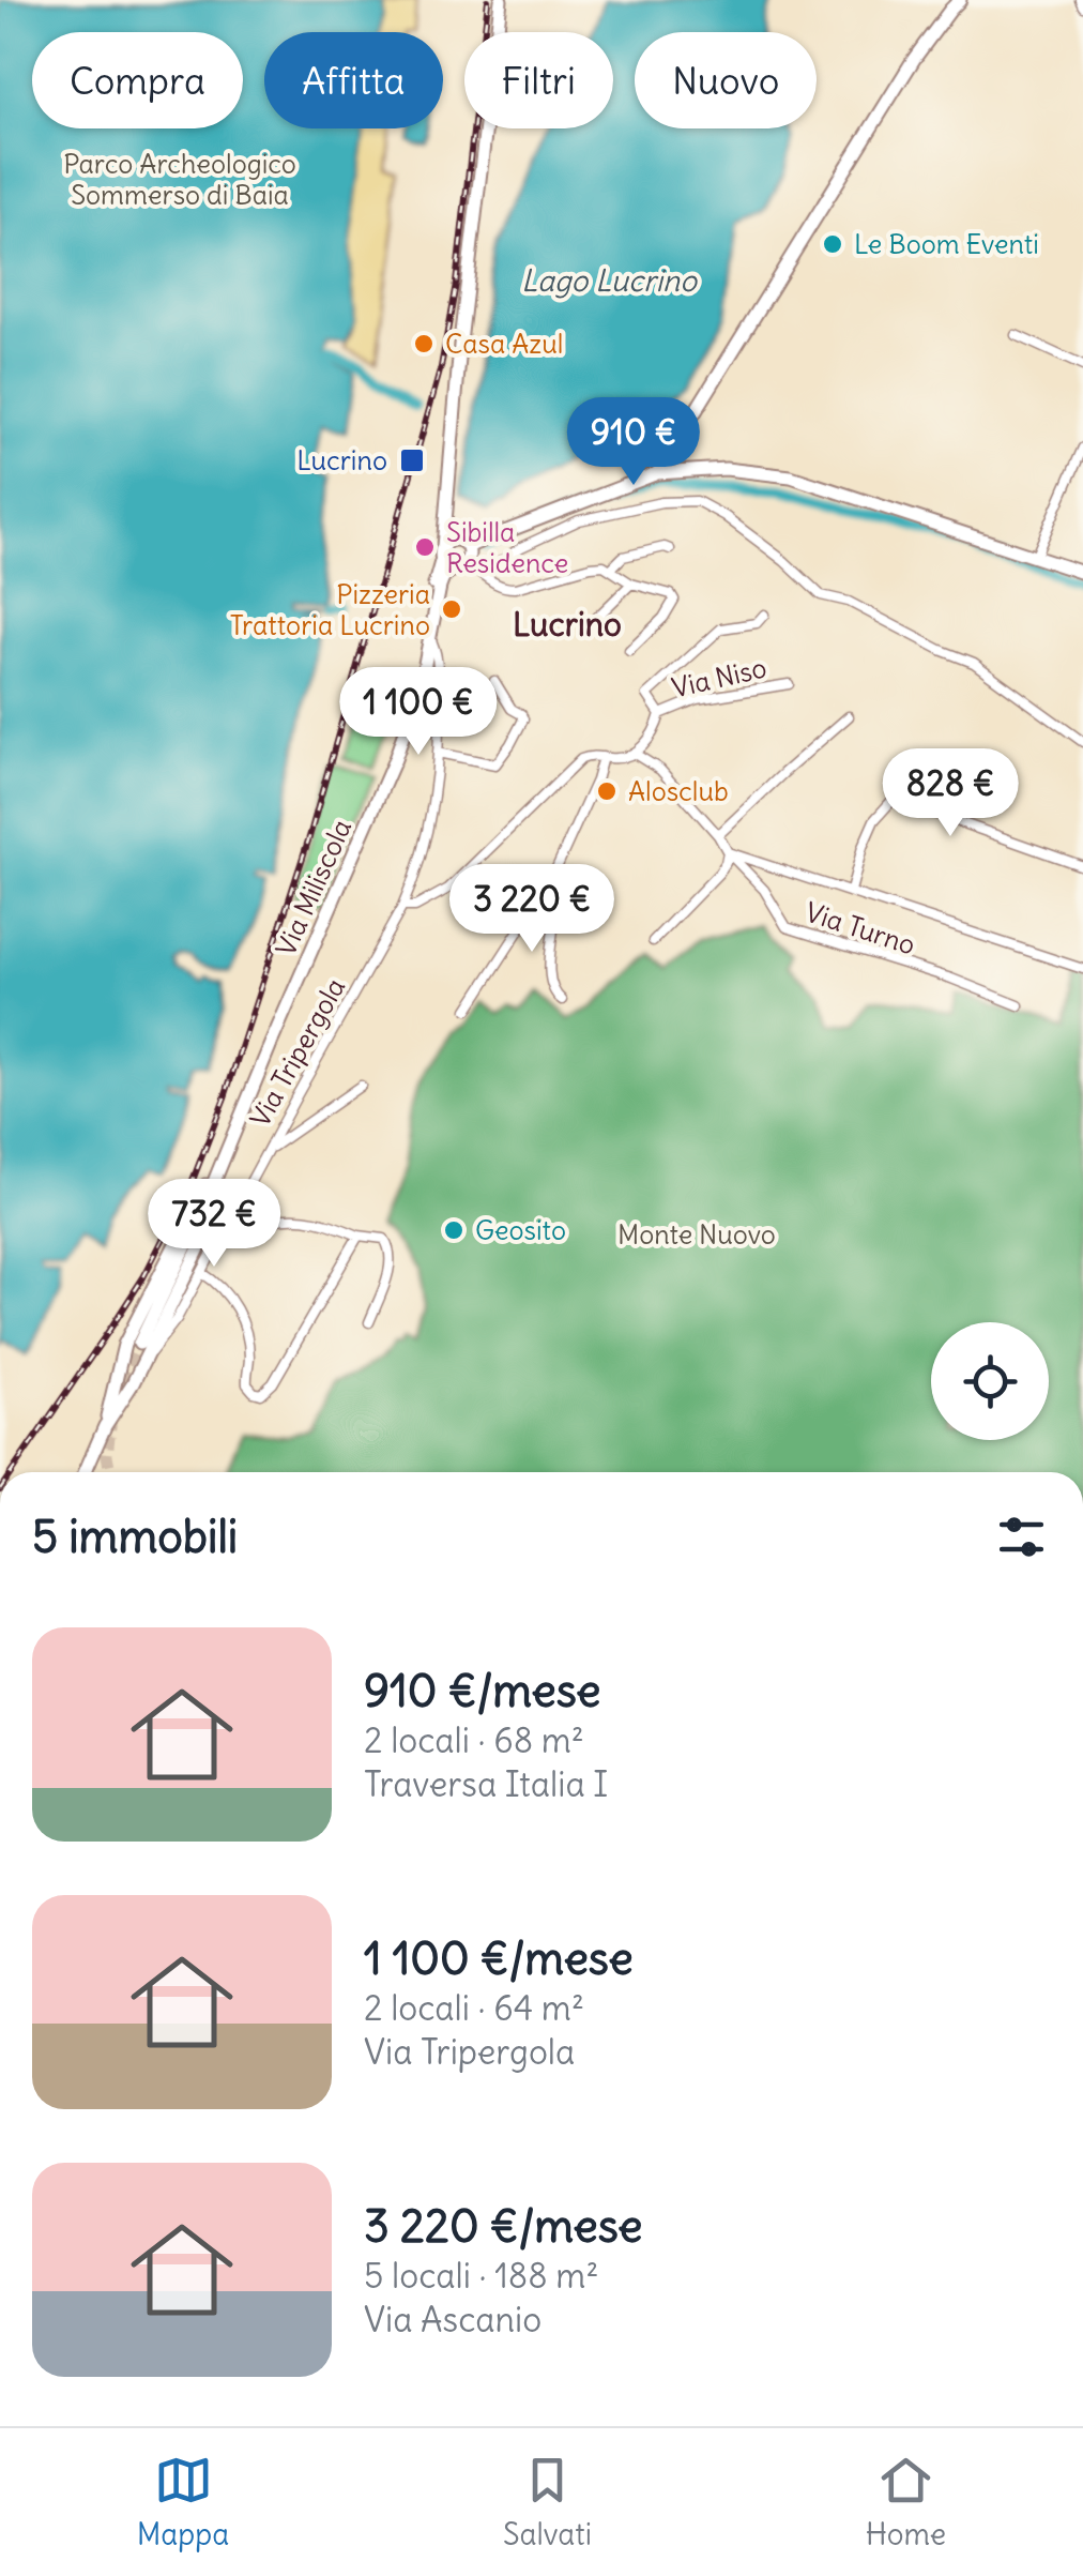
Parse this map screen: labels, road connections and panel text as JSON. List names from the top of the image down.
{
  "streets": {
    "street": [
      "Via Niso",
      "Via Miliscola",
      "Via Turno",
      "Via Tripergola"
    ]
  },
  "crossings": [
    ["Via Miliscola", "Via Tripergola"]
  ],
  "districts": ["Lucrino"],
  "water": ["Lago Lucrino"],
  "parks": ["Parco Archeologico Sommerso di Baia", "Monte Nuovo"],
  "places": {
    "other": [
      "Le Boom Eventi",
      "Casa Azul",
      "Sibilla Residence",
      "Pizzeria Trattoria Lucrino",
      "Alosclub",
      "Geosito"
    ],
    "transit": ["Lucrino"]
  },
  "page": {
    "chip": [
      "Compra",
      "Affitta",
      "Filtri",
      "Nuovo"
    ],
    "price": [
      "910 €",
      "1 100 €",
      "828 €",
      "3 220 €",
      "732 €"
    ],
    "heading": "5 immobili",
    "list": [
      {
        "name": "910 €/mese",
        "note": "2 locali · 68 m² · Traversa Italia I"
      },
      {
        "name": "1 100 €/mese",
        "note": "2 locali · 64 m² · Via Tripergola"
      },
      {
        "name": "3 220 €/mese",
        "note": "5 locali · 188 m² · Via Ascanio"
      }
    ],
    "tabs": ["Mappa", "Salvati", "Home"]
  }
}
